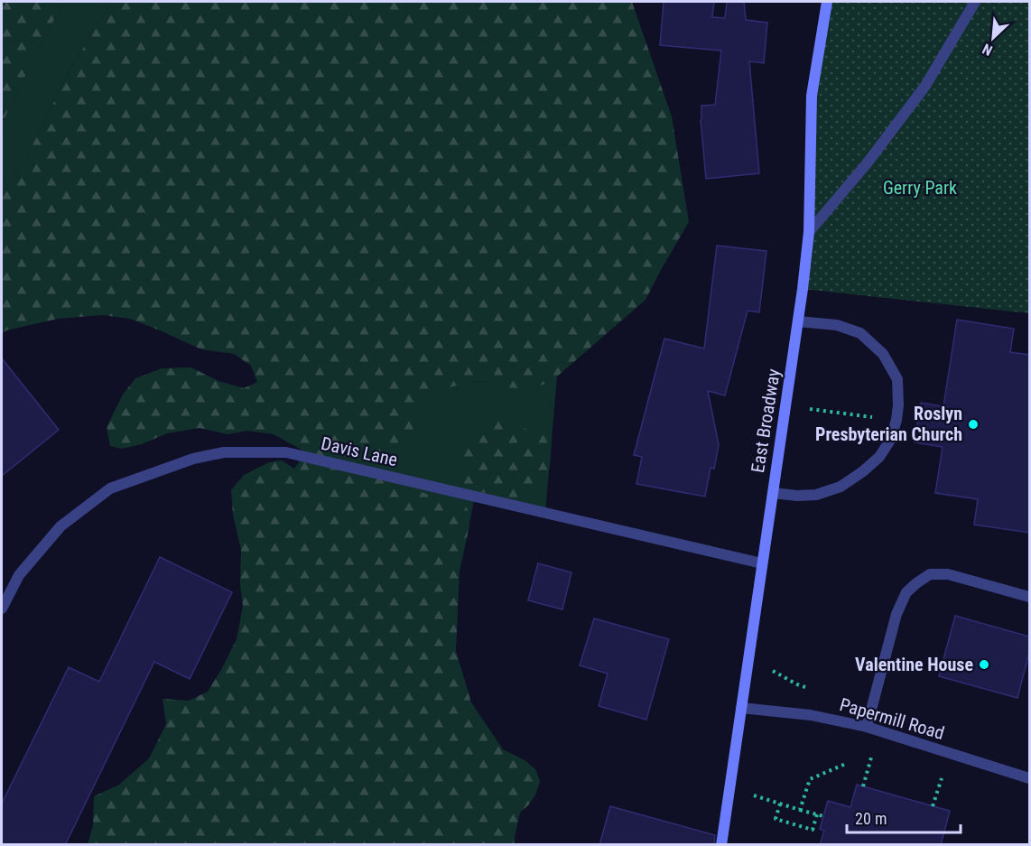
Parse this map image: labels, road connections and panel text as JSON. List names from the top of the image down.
{
  "streets": {
    "main road": ["East Broadway"],
    "street": ["Davis Lane", "Papermill Road"]
  },
  "crossings": [
    ["East Broadway", "Davis Lane"],
    ["East Broadway", "Papermill Road"]
  ],
  "parks": ["Gerry Park"],
  "places": ["Roslyn Presbyterian Church", "Valentine House"],
  "scale_bar": "20 m",
  "north": "bottom left"
}
